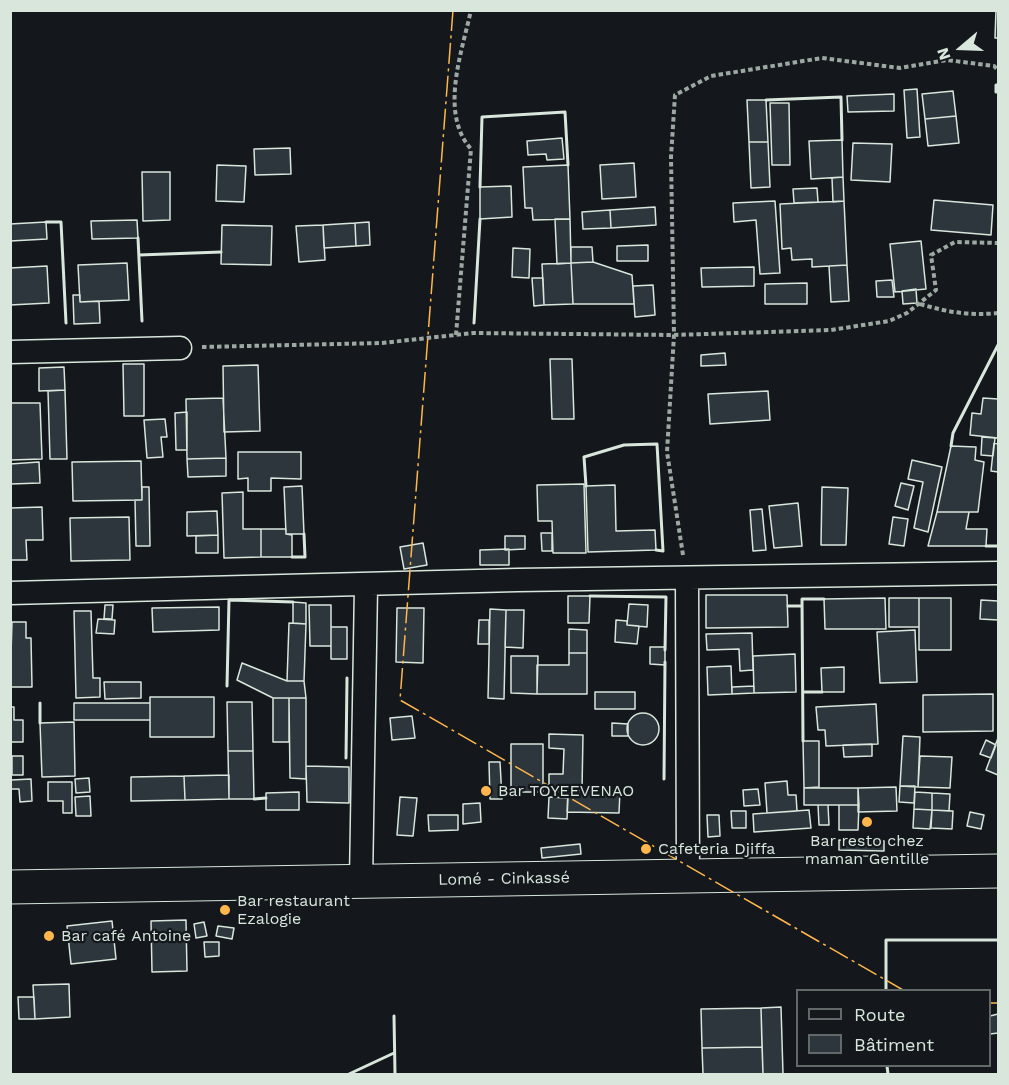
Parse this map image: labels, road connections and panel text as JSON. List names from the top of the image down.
{
  "streets": {
    "highway": ["Lomé - Cinkassé"]
  },
  "places": [
    "Bar TOYEEVENAO",
    "Bar resto chez maman Gentille",
    "Cafeteria Djiffa",
    "Bar restaurant Ezalogie",
    "Bar café Antoine"
  ],
  "legend": ["Route", "Bâtiment"],
  "north": "left"
}
